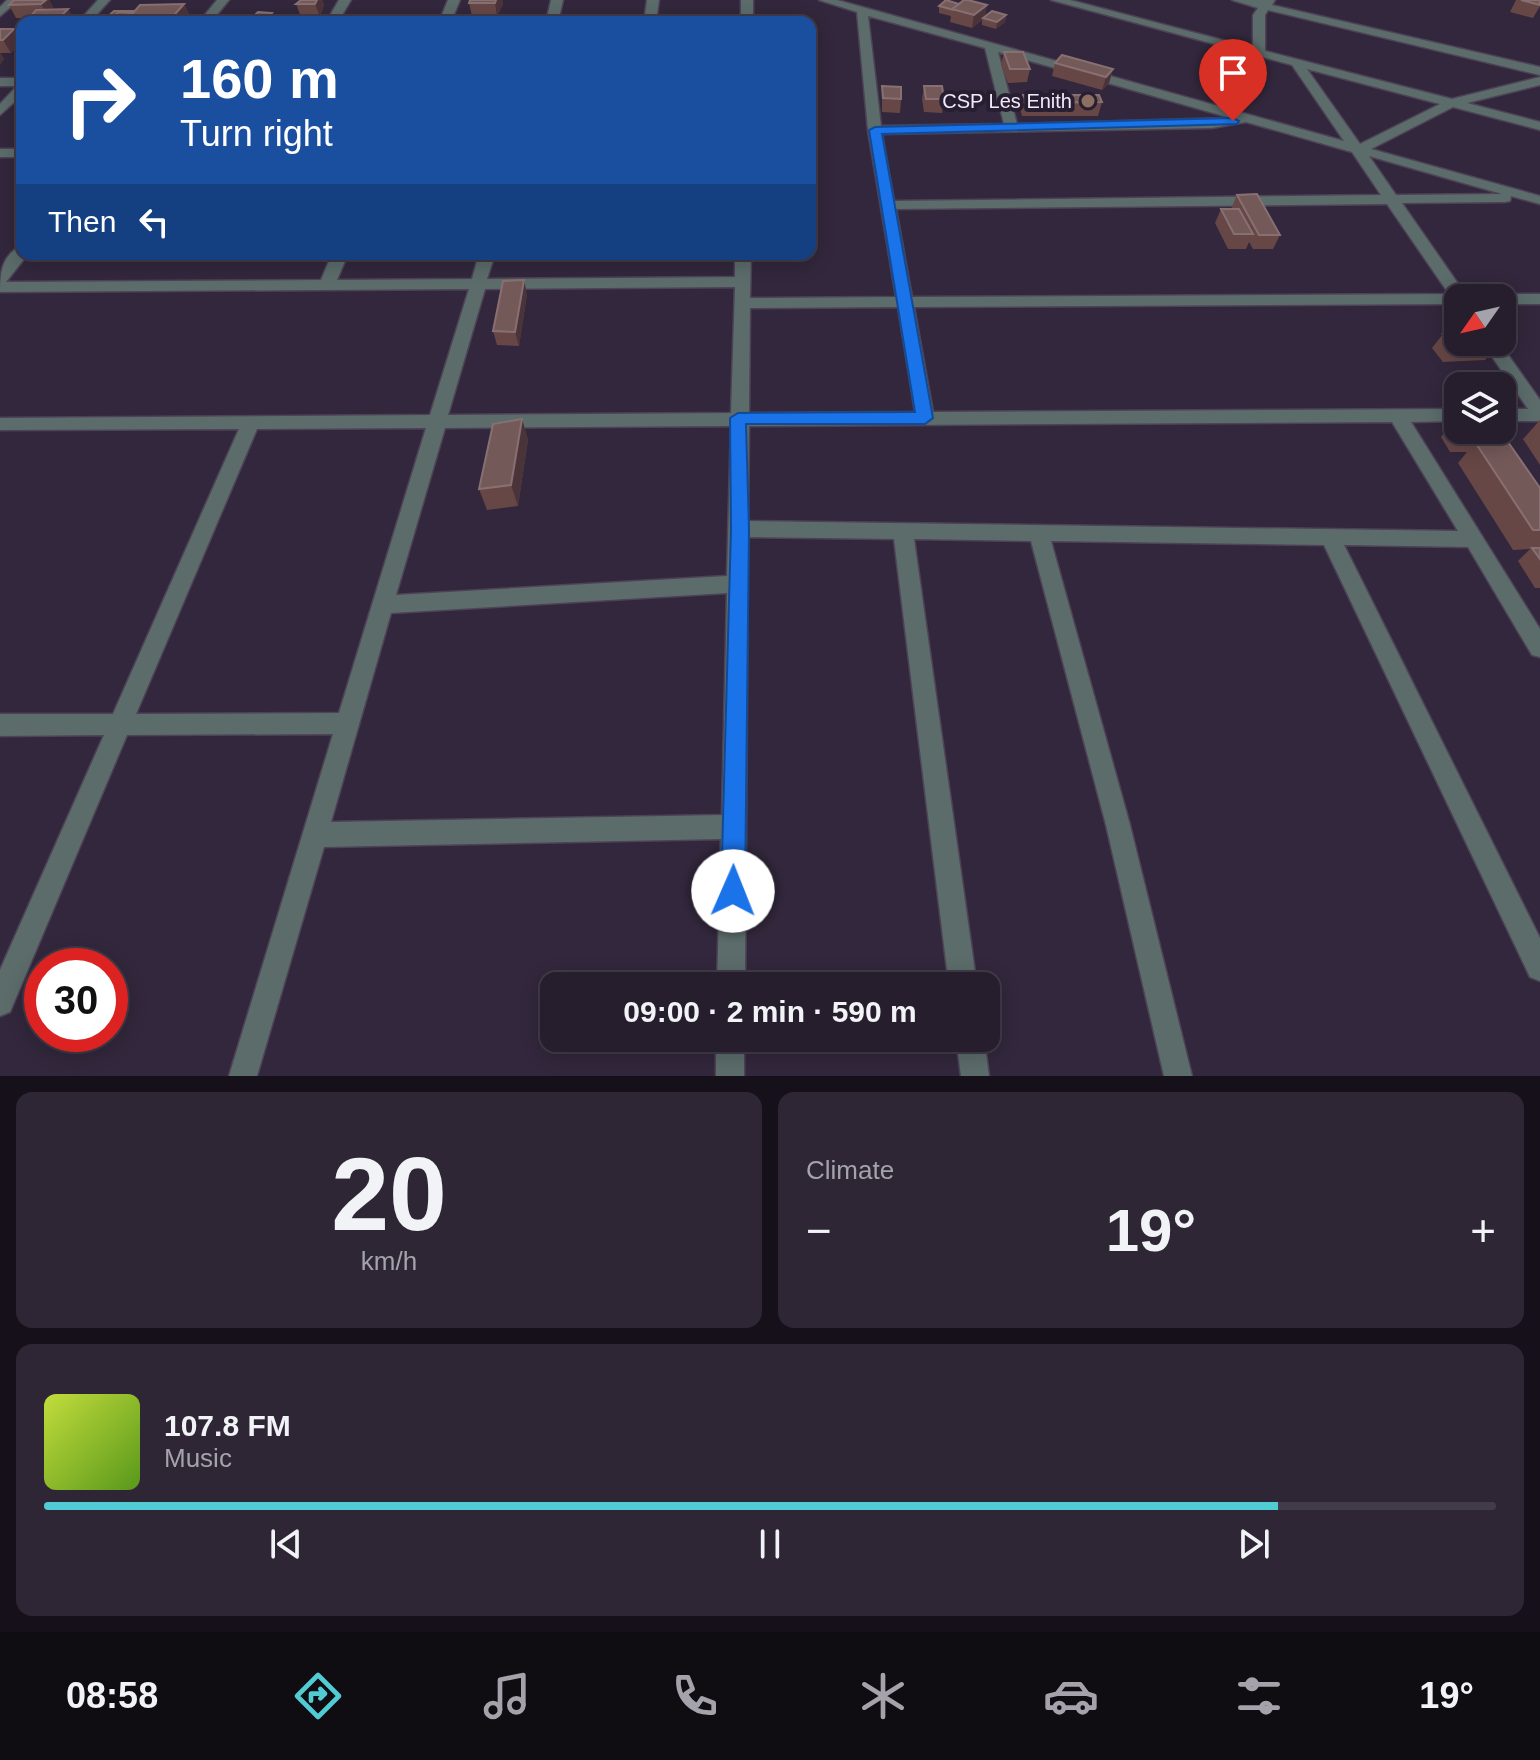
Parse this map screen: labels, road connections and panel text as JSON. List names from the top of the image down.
{
  "places": ["CSP Les Enith"],
  "north": "bottom left",
  "page": {
    "turn": ["160 m", "Turn right"],
    "then": "Then",
    "limit": "30",
    "trip": "09:00 · 2 min · 590 m",
    "tile": [
      ["20", "km/h"],
      "Climate"
    ],
    "heat": ["−", "19°", "+"],
    "song": ["107.8 FM", "Music"],
    "tabs": ["08:58", "19°"]
  }
}
